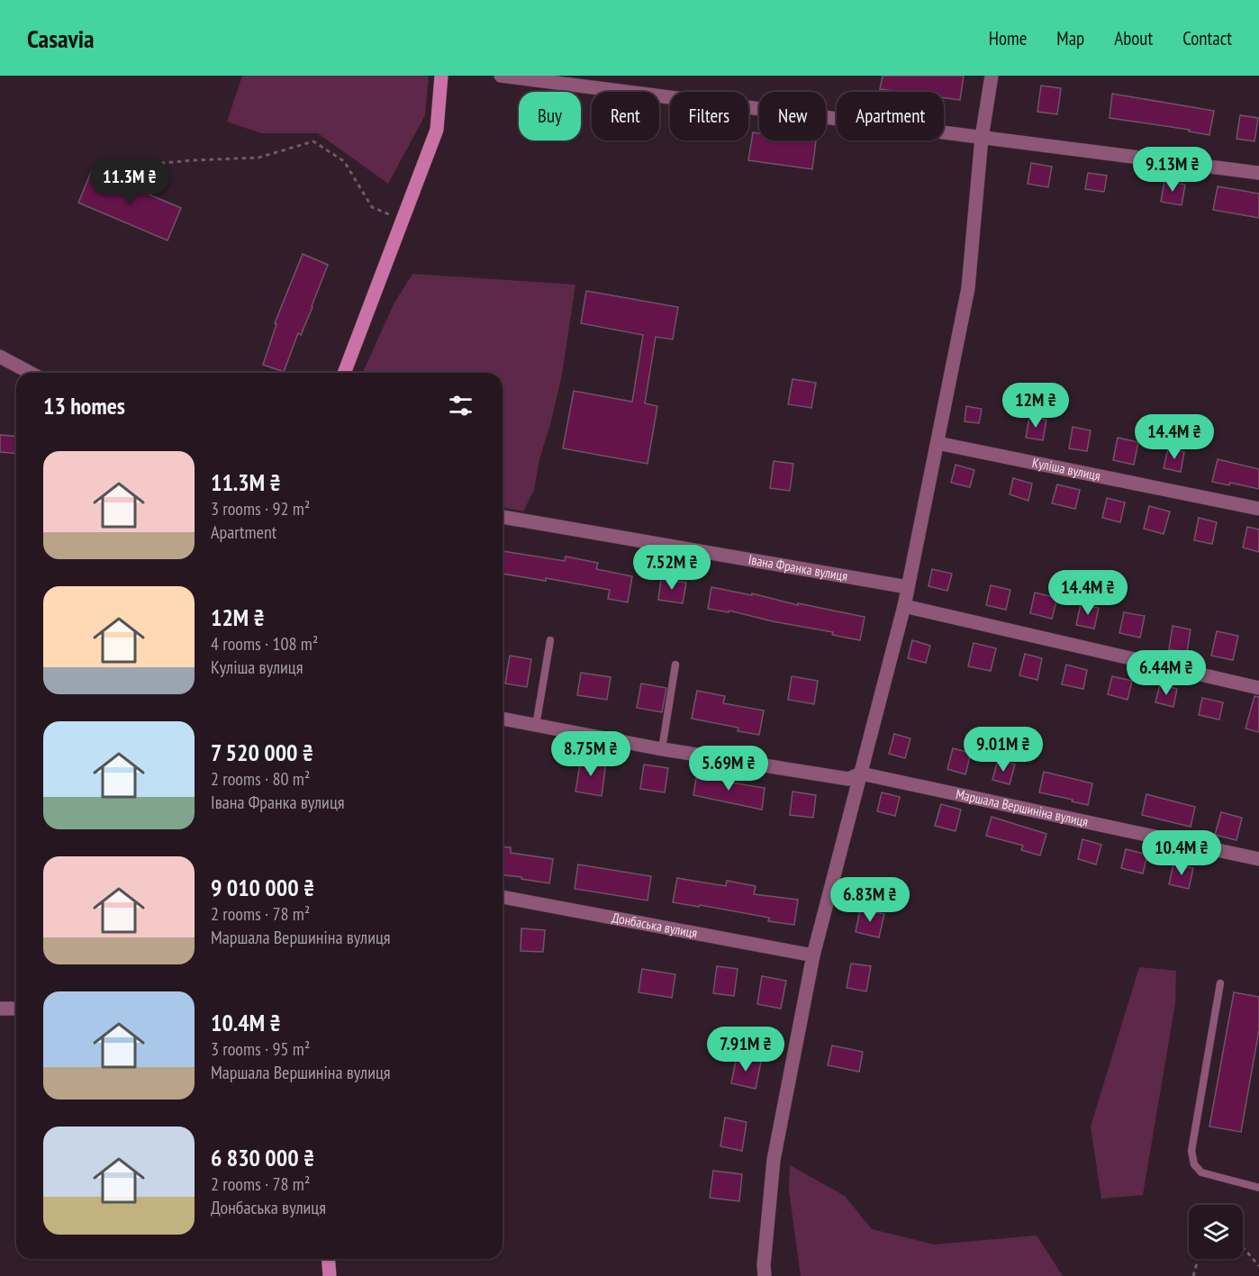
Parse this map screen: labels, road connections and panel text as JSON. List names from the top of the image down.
{
  "streets": {
    "street": [
      "Куліша вулиця",
      "Івана Франка вулиця",
      "Маршала Вершиніна вулиця",
      "Донбаська вулиця"
    ]
  },
  "page": {
    "header": "Casavia",
    "nav": [
      "Home",
      "Map",
      "About",
      "Contact"
    ],
    "chip": [
      "Buy",
      "Rent",
      "Filters",
      "New",
      "Apartment"
    ],
    "price": [
      "9.13M ₴",
      "11.3M ₴",
      "12M ₴",
      "14.4M ₴",
      "7.52M ₴",
      "14.4M ₴",
      "6.44M ₴",
      "9.01M ₴",
      "8.75M ₴",
      "5.69M ₴",
      "10.4M ₴",
      "6.83M ₴",
      "7.91M ₴"
    ],
    "heading": "13 homes",
    "list": [
      {
        "name": "11.3M ₴",
        "note": "3 rooms · 92 m² · Apartment"
      },
      {
        "name": "12M ₴",
        "note": "4 rooms · 108 m² · Куліша вулиця"
      },
      {
        "name": "7 520 000 ₴",
        "note": "2 rooms · 80 m² · Івана Франка вулиця"
      },
      {
        "name": "9 010 000 ₴",
        "note": "2 rooms · 78 m² · Маршала Вершиніна вулиця"
      },
      {
        "name": "10.4M ₴",
        "note": "3 rooms · 95 m² · Маршала Вершиніна вулиця"
      },
      {
        "name": "6 830 000 ₴",
        "note": "2 rooms · 78 m² · Донбаська вулиця"
      }
    ]
  }
}
